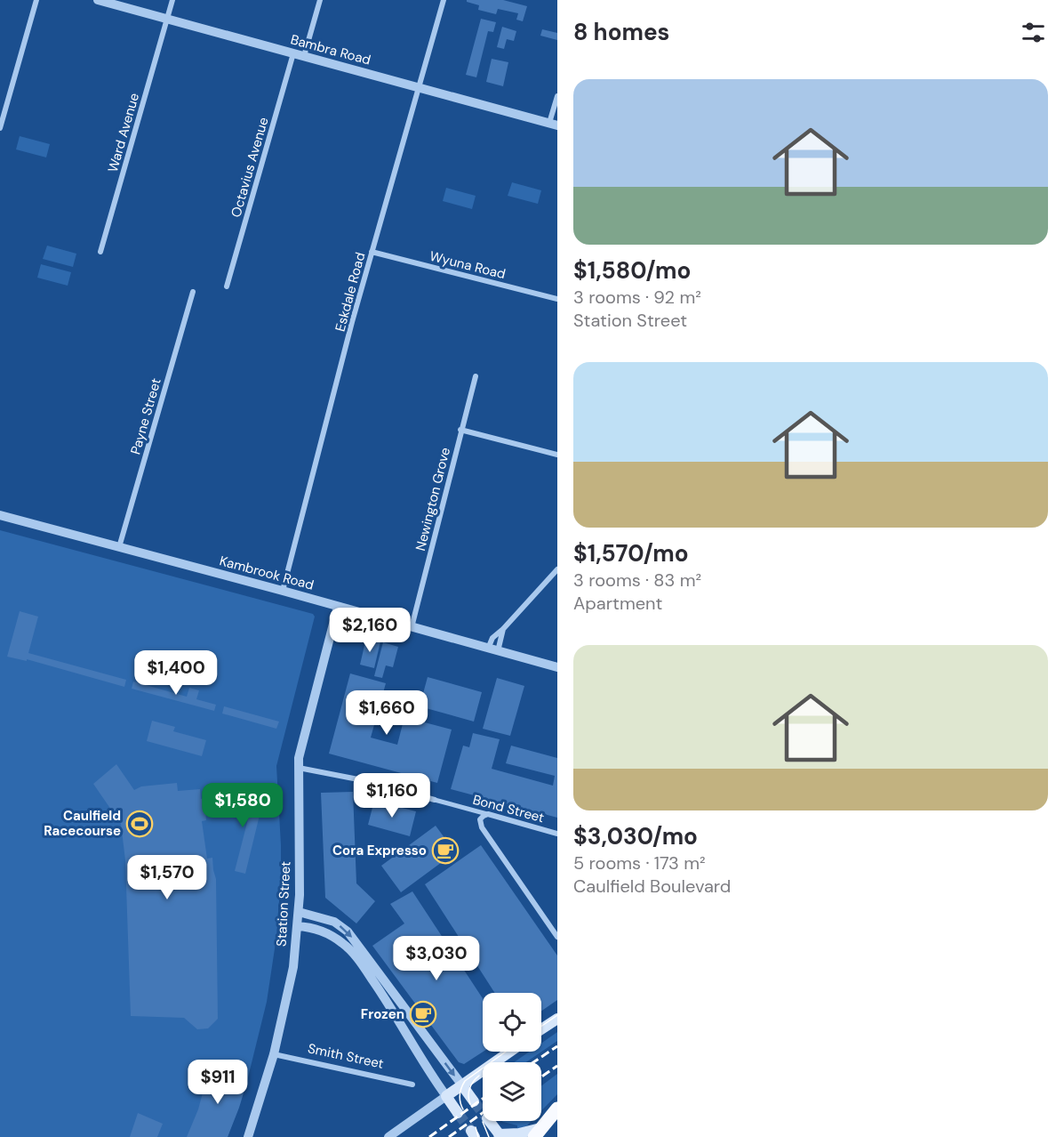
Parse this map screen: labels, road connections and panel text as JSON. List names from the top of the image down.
{
  "streets": {
    "street": [
      "Bambra Road",
      "Ward Avenue",
      "Octavius Avenue",
      "Wyuna Road",
      "Eskdale Road",
      "Payne Street",
      "Newington Grove",
      "Kambrook Road",
      "Bond Street",
      "Station Street",
      "Smith Street"
    ]
  },
  "crossings": [
    ["Bambra Road", "Ward Avenue"],
    ["Bambra Road", "Octavius Avenue"],
    ["Bambra Road", "Eskdale Road"],
    ["Wyuna Road", "Eskdale Road"],
    ["Eskdale Road", "Kambrook Road"],
    ["Payne Street", "Kambrook Road"],
    ["Newington Grove", "Kambrook Road"],
    ["Kambrook Road", "Station Street"],
    ["Bond Street", "Station Street"],
    ["Station Street", "Smith Street"]
  ],
  "places": {
    "sports": ["Caulfield Racecourse"],
    "cafe": ["Cora Expresso", "Frozen"]
  },
  "page": {
    "heading": "8 homes",
    "list": [
      {
        "name": "$1,580/mo",
        "note": "3 rooms · 92 m² · Station Street"
      },
      {
        "name": "$1,570/mo",
        "note": "3 rooms · 83 m² · Apartment"
      },
      {
        "name": "$3,030/mo",
        "note": "5 rooms · 173 m² · Caulfield Boulevard"
      }
    ],
    "price": [
      "$2,160",
      "$1,400",
      "$1,660",
      "$1,160",
      "$1,580",
      "$1,570",
      "$3,030",
      "$911"
    ]
  }
}
